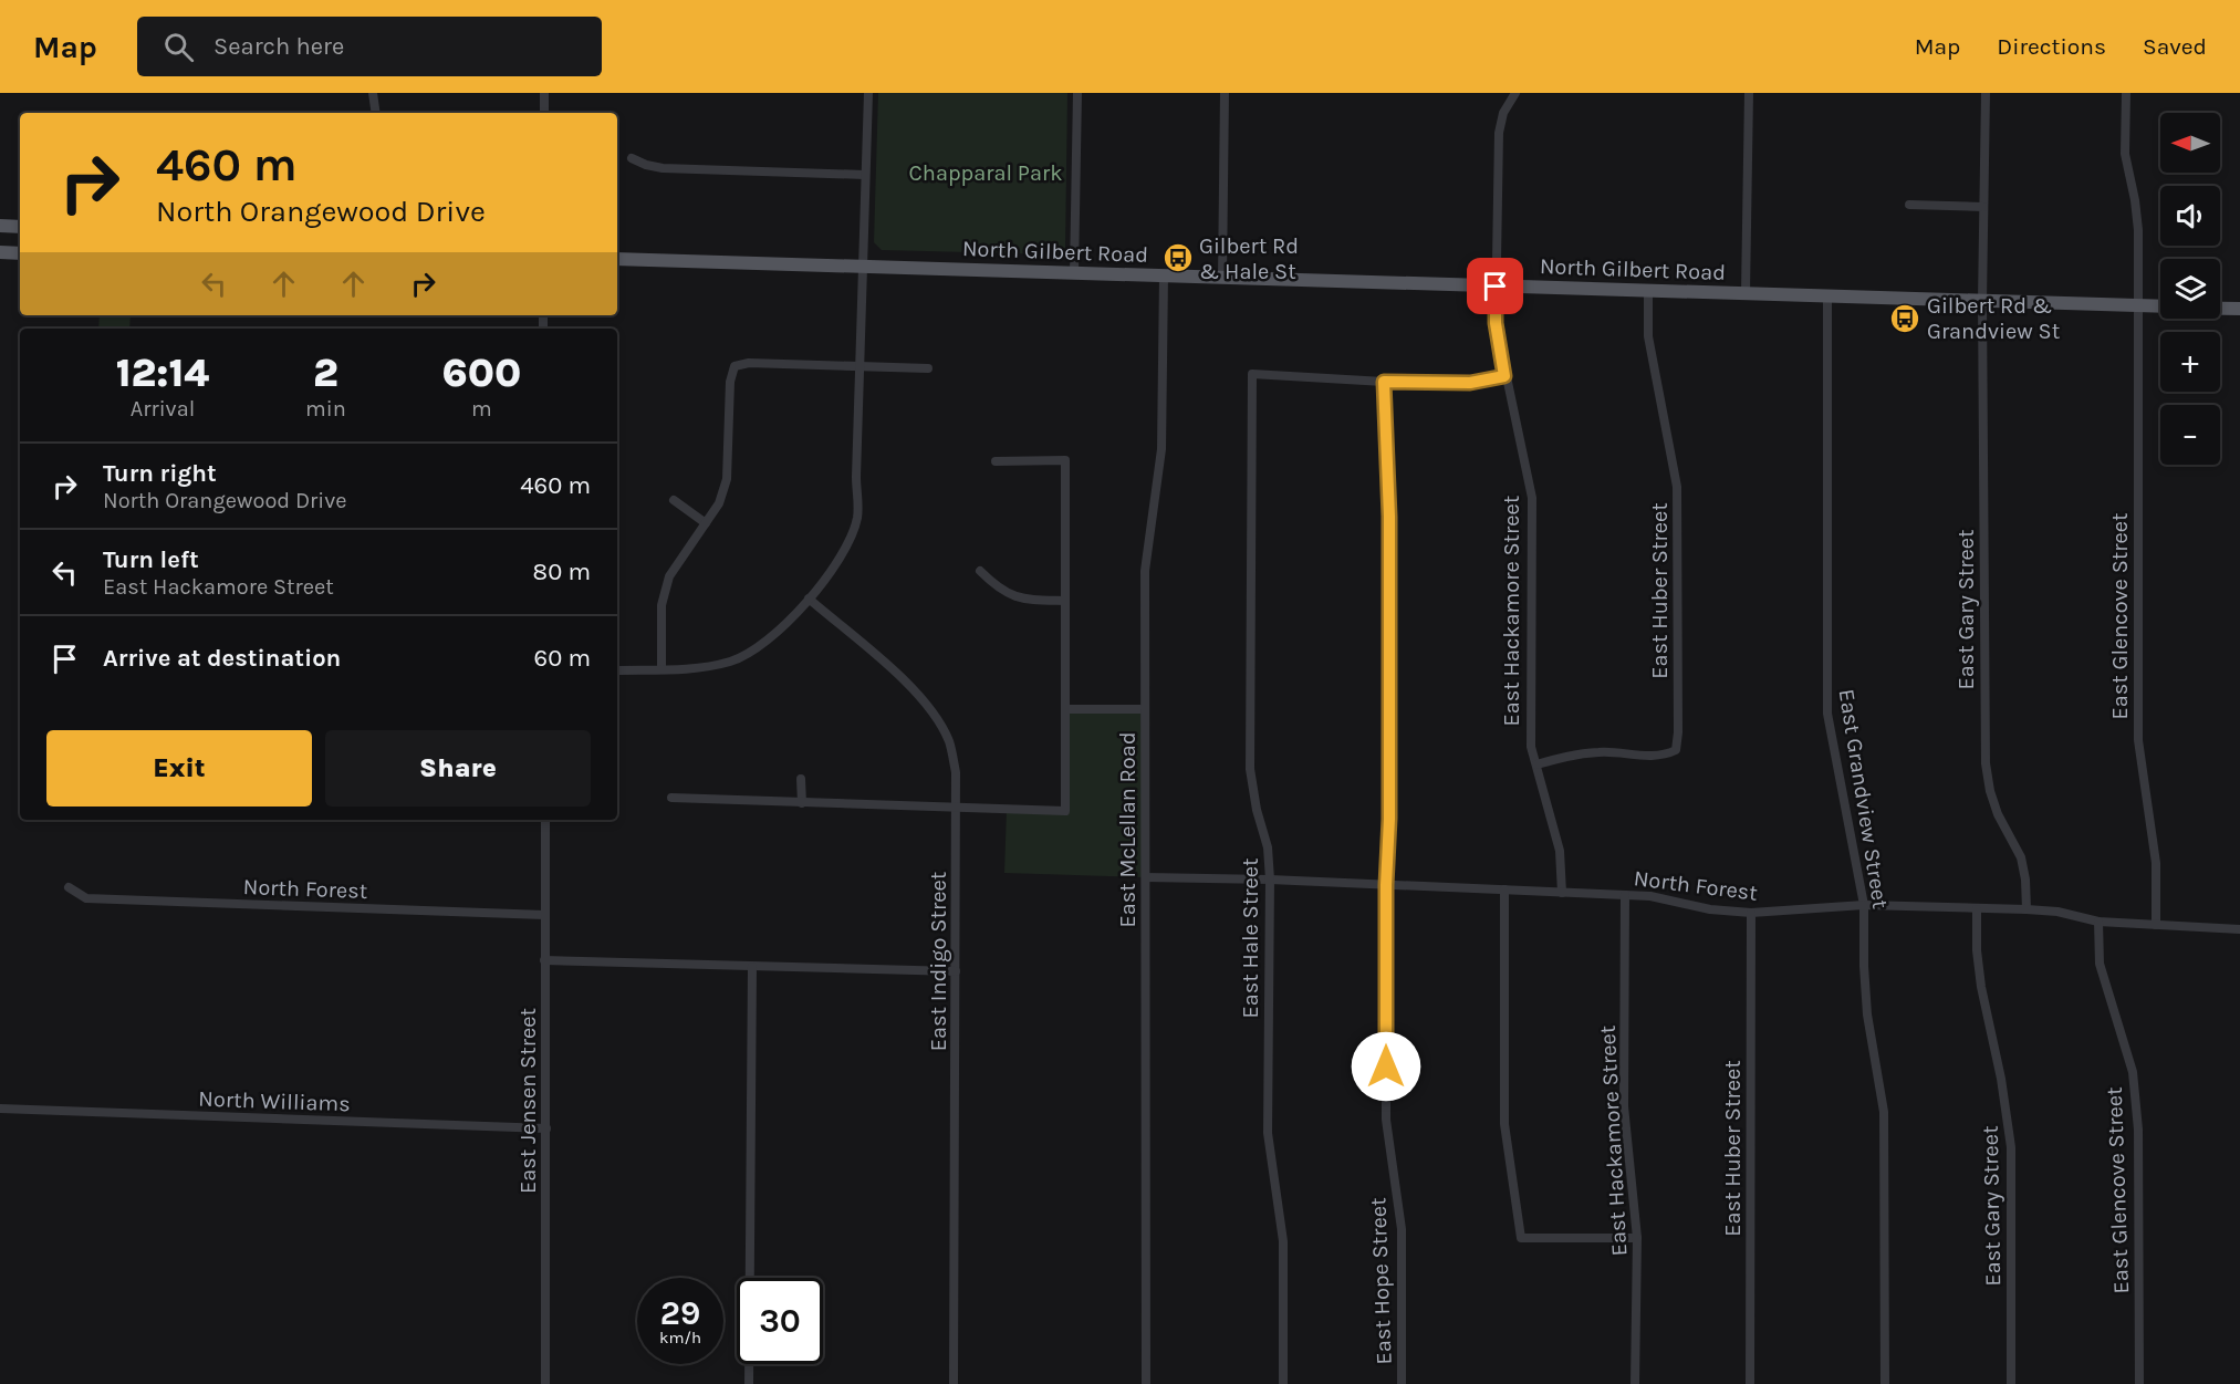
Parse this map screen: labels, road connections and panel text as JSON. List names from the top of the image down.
{
  "streets": {
    "main road": ["North Gilbert Road"],
    "street": [
      "East Huber Street",
      "East Gary Street",
      "East Hackamore Street",
      "East Glencove Street",
      "East Grandview Street",
      "East McLellan Road",
      "North Forest",
      "East Hale Street",
      "East Indigo Street",
      "North Williams",
      "East Jensen Street",
      "East Hope Street"
    ]
  },
  "crossings": [
    ["North Gilbert Road", "East Huber Street"],
    ["North Gilbert Road", "East Gary Street"],
    ["North Gilbert Road", "East Hackamore Street"],
    ["North Gilbert Road", "East Glencove Street"],
    ["North Gilbert Road", "East Grandview Street"],
    ["North Gilbert Road", "East McLellan Road"],
    ["East Huber Street", "East Hackamore Street"],
    ["East Huber Street", "North Forest"],
    ["East Gary Street", "North Forest"],
    ["East Hackamore Street", "North Forest"],
    ["East Glencove Street", "North Forest"],
    ["East Grandview Street", "North Forest"],
    ["East McLellan Road", "North Forest"],
    ["North Forest", "East Hale Street"],
    ["North Forest", "East Jensen Street"],
    ["North Forest", "East Hope Street"],
    ["East Hale Street", "East Hope Street"],
    ["North Williams", "East Jensen Street"]
  ],
  "parks": ["Chapparal Park"],
  "places": {
    "bus stop": ["Gilbert Rd & Hale St", "Gilbert Rd & Grandview St"]
  },
  "north": "left",
  "page": {
    "header": "Map",
    "search": "Search here",
    "nav": ["Map", "Directions", "Saved"],
    "map_buttons": ["+", "−"],
    "turn": ["460 m", "North Orangewood Drive"],
    "eta": [
      "12:14",
      "Arrival",
      "2",
      "min",
      "600",
      "m"
    ],
    "list": [
      {
        "name": "Turn right",
        "note": "North Orangewood Drive",
        "value": "460 m"
      },
      {
        "name": "Turn left",
        "note": "East Hackamore Street",
        "value": "80 m"
      },
      {
        "name": "Arrive at destination",
        "value": "60 m"
      }
    ],
    "buttons": ["Exit", "Share"],
    "speed": "29 km/h",
    "limit": "30"
  }
}
